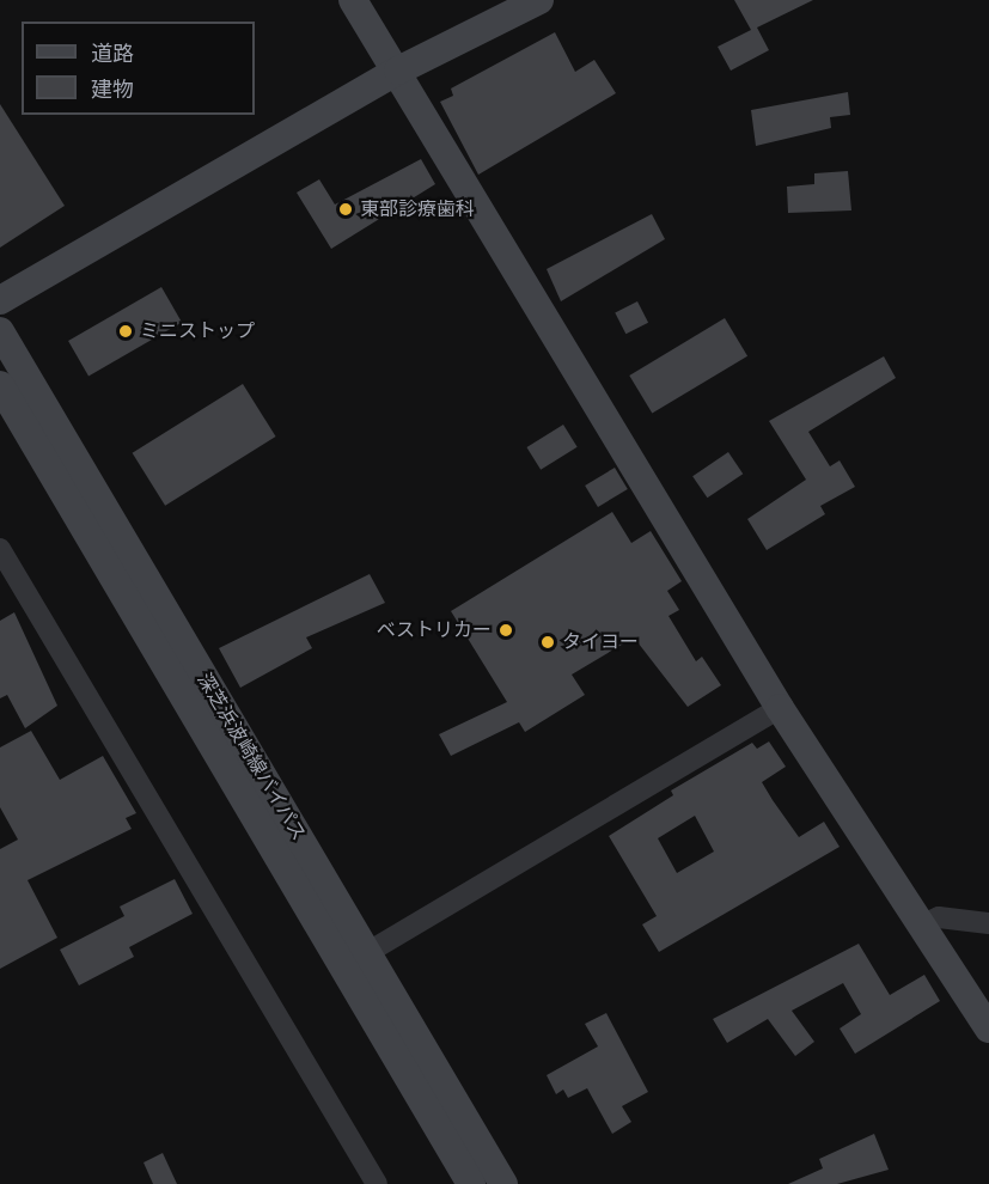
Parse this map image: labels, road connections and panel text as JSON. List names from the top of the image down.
{
  "streets": {
    "main road": ["深芝浜波崎線バイパス"]
  },
  "places": [
    "東部診療歯科",
    "ミニストップ",
    "ベストリカー",
    "タイヨー"
  ],
  "legend": ["道路", "建物"]
}
